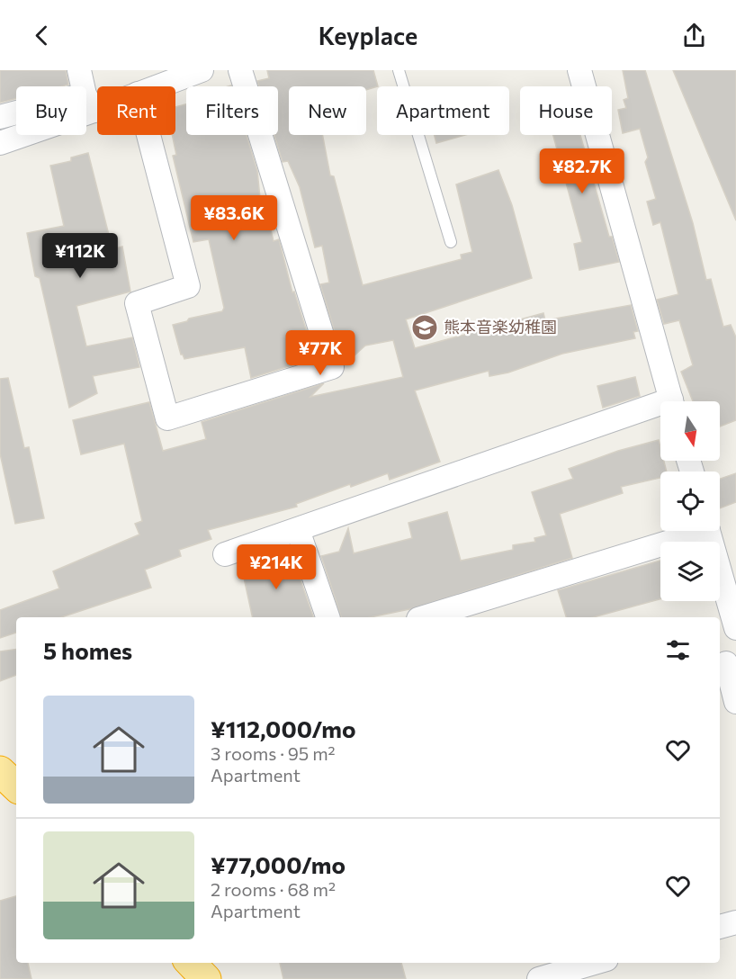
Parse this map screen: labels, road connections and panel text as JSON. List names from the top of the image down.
{
  "places": {
    "school or university": ["熊本音楽幼稚園"]
  },
  "north": "bottom",
  "page": {
    "header": "Keyplace",
    "chip": [
      "Buy",
      "Rent",
      "Filters",
      "New",
      "Apartment",
      "House"
    ],
    "price": [
      "¥82.7K",
      "¥83.6K",
      "¥112K",
      "¥77K",
      "¥214K"
    ],
    "heading": "5 homes",
    "list": [
      {
        "name": "¥112,000/mo",
        "note": "3 rooms · 95 m² · Apartment"
      },
      {
        "name": "¥77,000/mo",
        "note": "2 rooms · 68 m² · Apartment"
      }
    ]
  }
}
